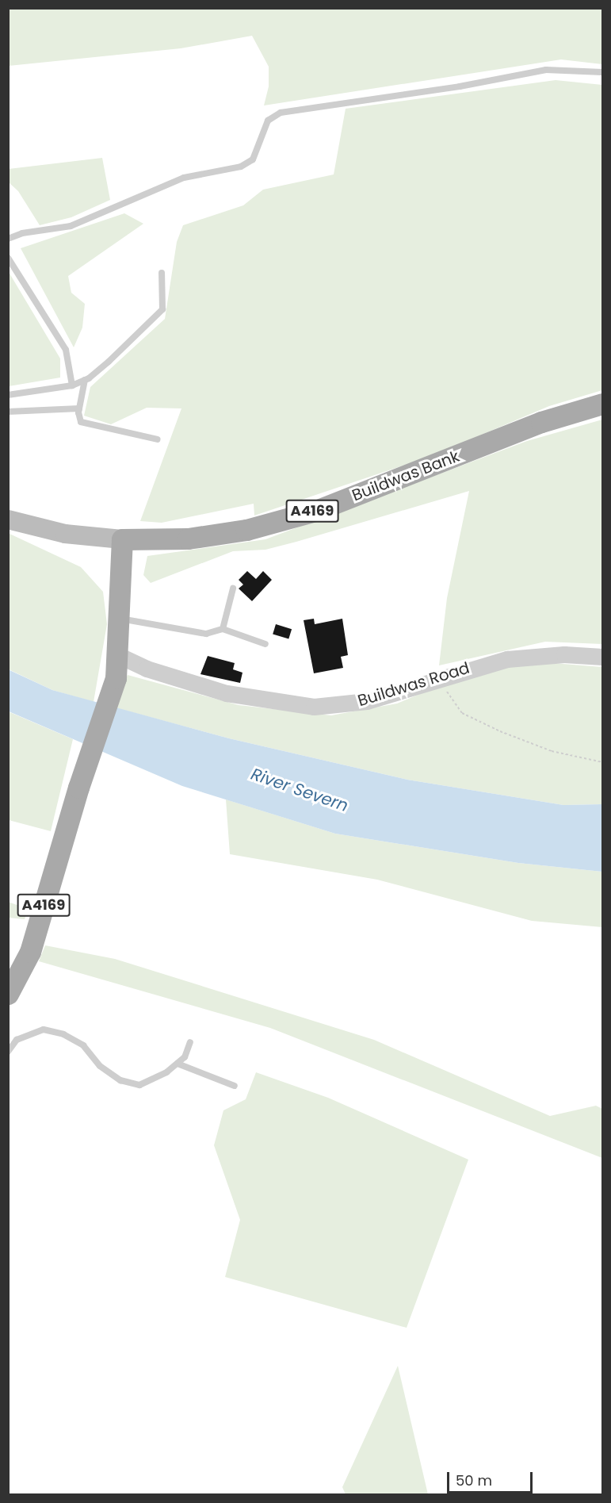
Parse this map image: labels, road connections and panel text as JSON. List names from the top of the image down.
{
  "streets": {
    "main road": ["Buildwas Bank", "A4169"],
    "street": ["Buildwas Road"]
  },
  "crossings": [
    ["A4169", "Buildwas Road"]
  ],
  "water": ["River Severn"],
  "scale_bar": "50 m"
}
